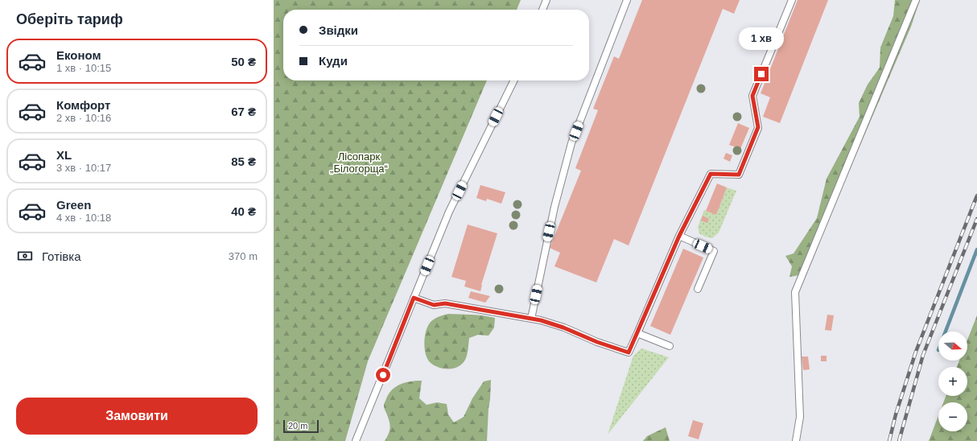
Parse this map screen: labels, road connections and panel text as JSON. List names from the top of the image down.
{
  "parks": ["Лісопарк „Білогорща“"],
  "scale_bar": "20 m",
  "north": "right",
  "page": {
    "heading": "Оберіть тариф",
    "banner": ["Звідки", "Куди"],
    "bubble": "1 хв",
    "list": [
      {
        "name": "Економ",
        "note": "1 хв · 10:15",
        "value": "50 ₴"
      },
      {
        "name": "Комфорт",
        "note": "2 хв · 10:16",
        "value": "67 ₴"
      },
      {
        "name": "XL",
        "note": "3 хв · 10:17",
        "value": "85 ₴"
      },
      {
        "name": "Green",
        "note": "4 хв · 10:18",
        "value": "40 ₴"
      }
    ],
    "pay": ["Готівка", "370 m"],
    "map_buttons": ["+", "−"],
    "buttons": "Замовити",
    "scale": "20 m"
  }
}
